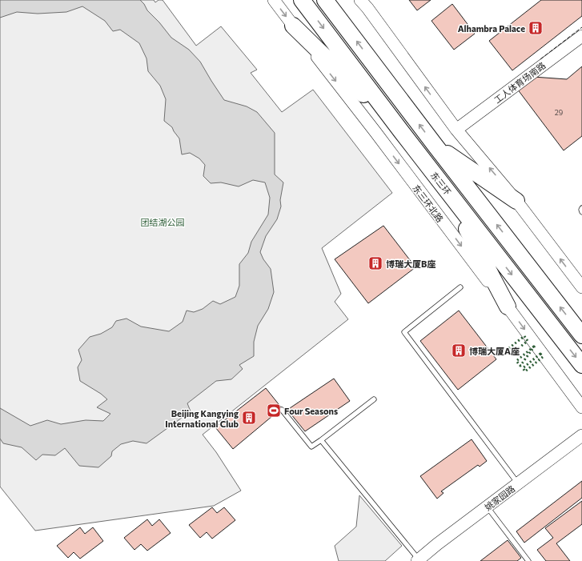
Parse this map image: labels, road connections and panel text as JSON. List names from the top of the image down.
{
  "streets": {
    "highway": ["东三环"],
    "street": ["工人体育场南路", "东三环北路", "姚家园路"]
  },
  "parks": ["团结湖公园"],
  "places": {
    "building": [
      "Alhambra Palace",
      "博瑞大厦B座",
      "博瑞大厦A座",
      "Beijing Kangying International Club"
    ],
    "sports": ["Four Seasons"]
  },
  "house_numbers": ["29"]
}
